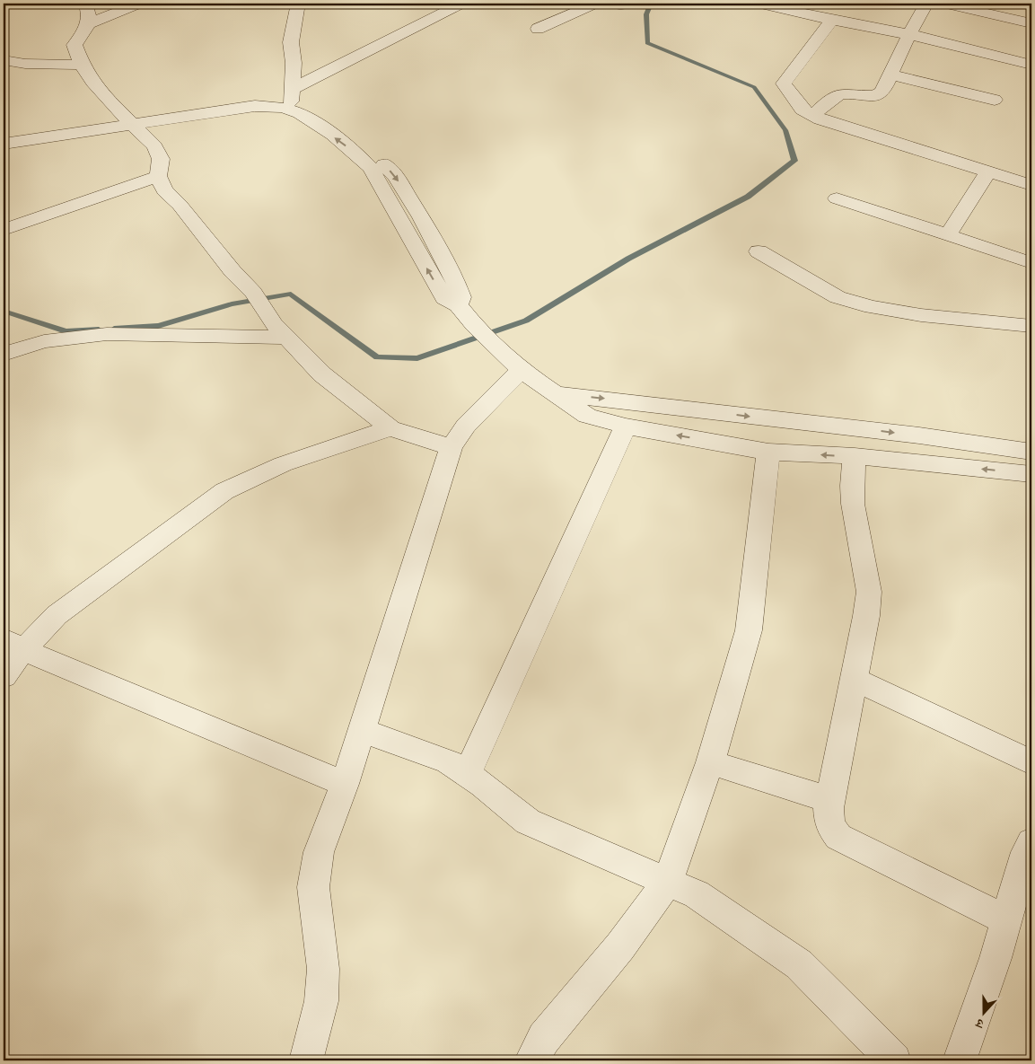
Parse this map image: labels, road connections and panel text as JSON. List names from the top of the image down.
{
  "north": "bottom"
}
